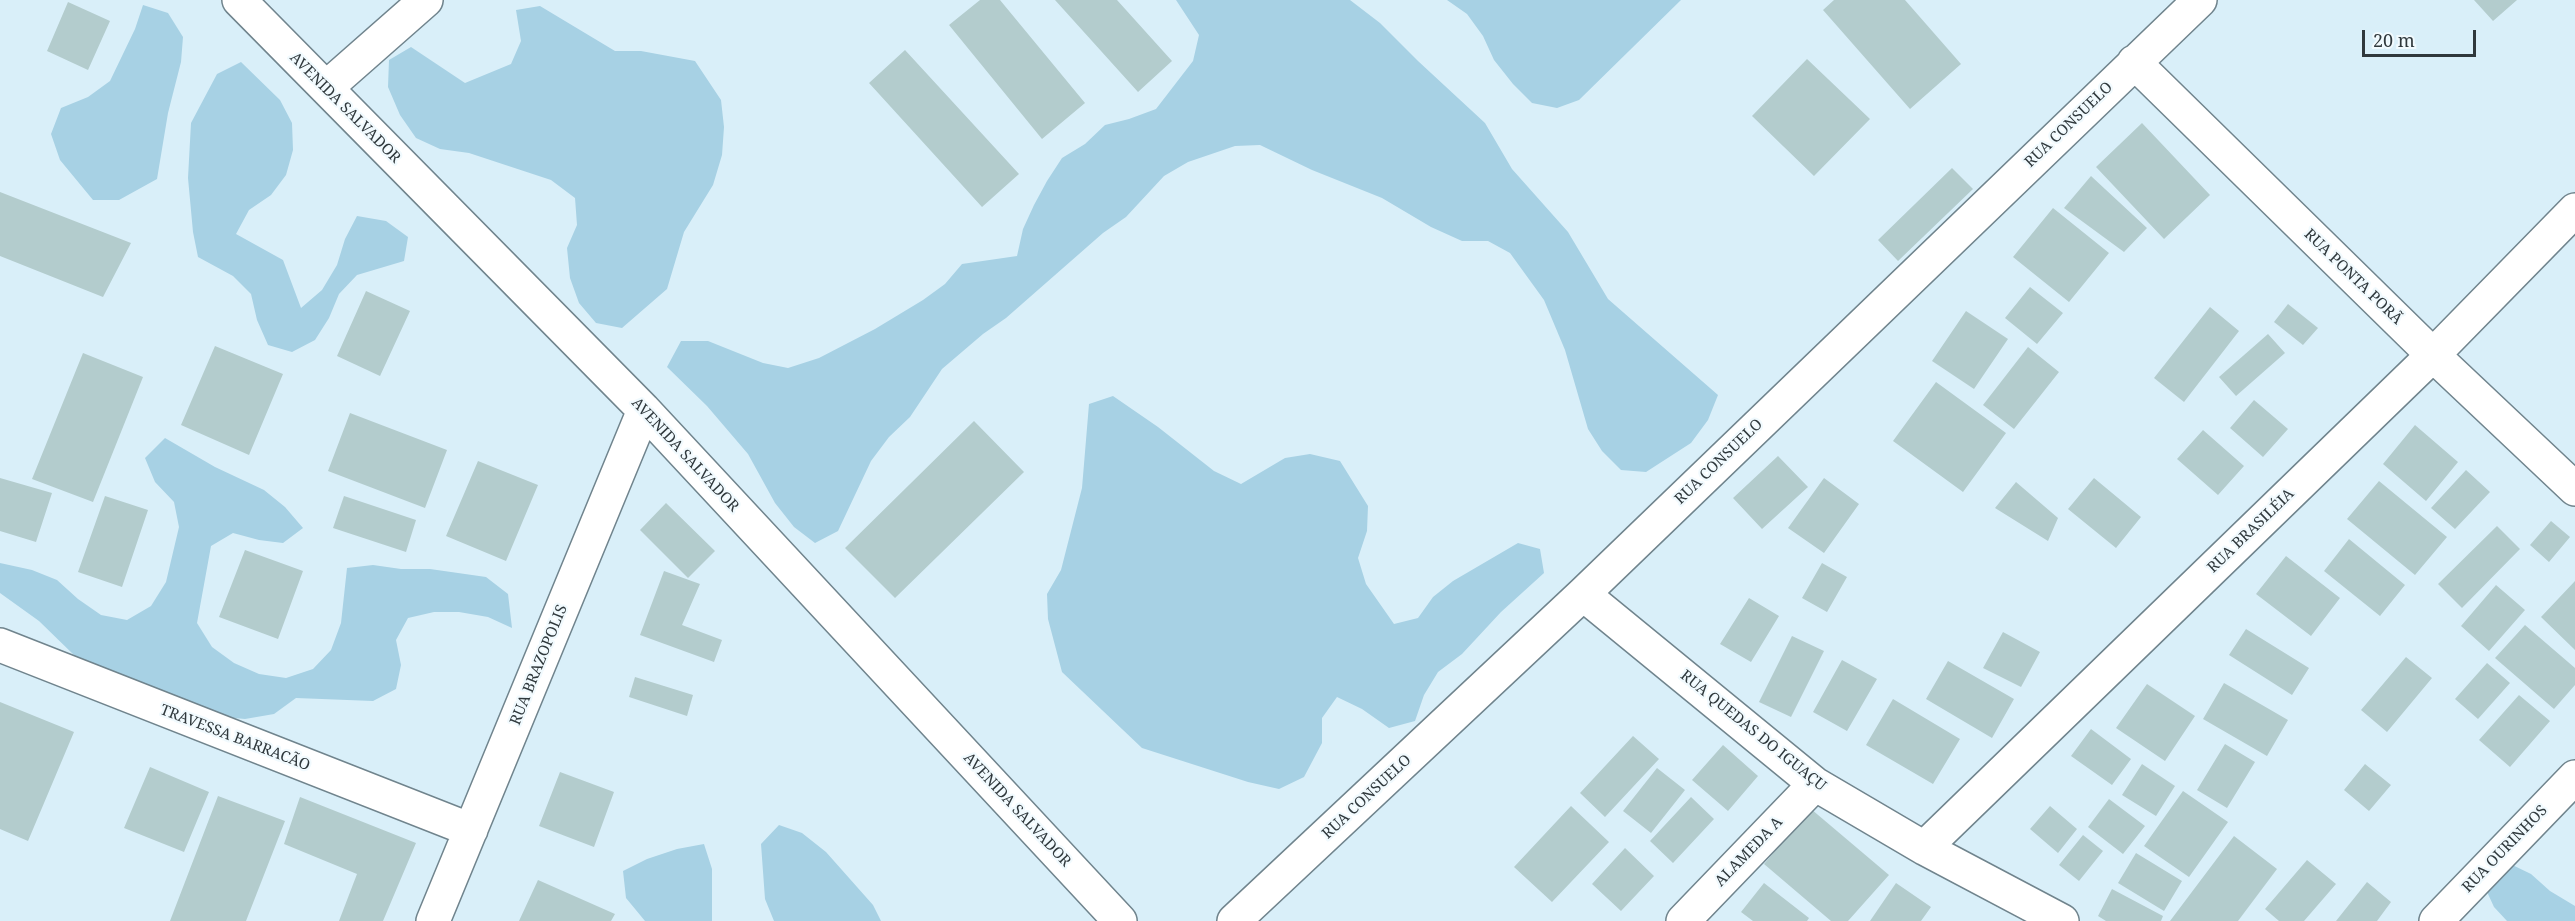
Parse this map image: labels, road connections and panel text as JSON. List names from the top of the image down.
{
  "streets": {
    "street": [
      "AVENIDA SALVADOR",
      "RUA CONSUELO",
      "RUA PONTA PORÃ",
      "RUA BRASILÉIA",
      "RUA BRAZOPOLIS",
      "RUA QUEDAS DO IGUAÇU",
      "TRAVESSA BARRACÃO",
      "RUA OURINHOS",
      "ALAMEDA A"
    ]
  },
  "crossings": [
    ["AVENIDA SALVADOR", "RUA BRAZOPOLIS"],
    ["RUA CONSUELO", "RUA PONTA PORÃ"],
    ["RUA CONSUELO", "RUA QUEDAS DO IGUAÇU"],
    ["RUA PONTA PORÃ", "RUA BRASILÉIA"],
    ["RUA BRASILÉIA", "RUA QUEDAS DO IGUAÇU"],
    ["RUA BRAZOPOLIS", "TRAVESSA BARRACÃO"],
    ["RUA QUEDAS DO IGUAÇU", "ALAMEDA A"]
  ],
  "scale_bar": "20 m"
}
